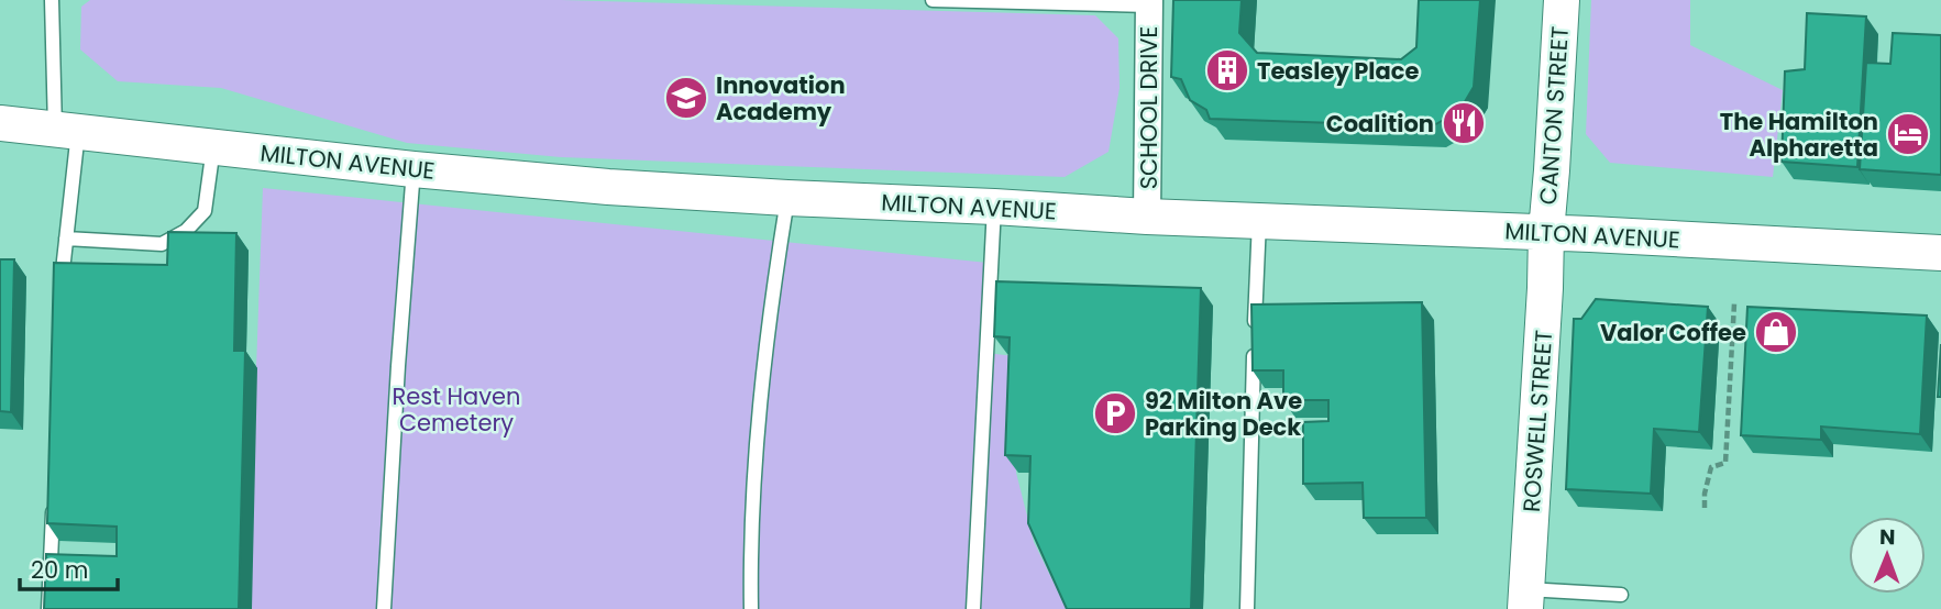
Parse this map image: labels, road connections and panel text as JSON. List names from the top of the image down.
{
  "streets": {
    "street": [
      "SCHOOL DRIVE",
      "CANTON STREET",
      "MILTON AVENUE",
      "ROSWELL STREET"
    ]
  },
  "crossings": [
    ["SCHOOL DRIVE", "MILTON AVENUE"],
    ["CANTON STREET", "MILTON AVENUE"],
    ["CANTON STREET", "ROSWELL STREET"],
    ["MILTON AVENUE", "ROSWELL STREET"]
  ],
  "parks": ["Rest Haven Cemetery"],
  "places": {
    "building": ["Teasley Place"],
    "school or university": ["Innovation Academy"],
    "restaurant": ["Coalition"],
    "hotel": ["The Hamilton Alpharetta"],
    "shop": ["Valor Coffee"],
    "parking": ["92 Milton Ave Parking Deck"]
  },
  "scale_bar": "20 m",
  "north": "top"
}
